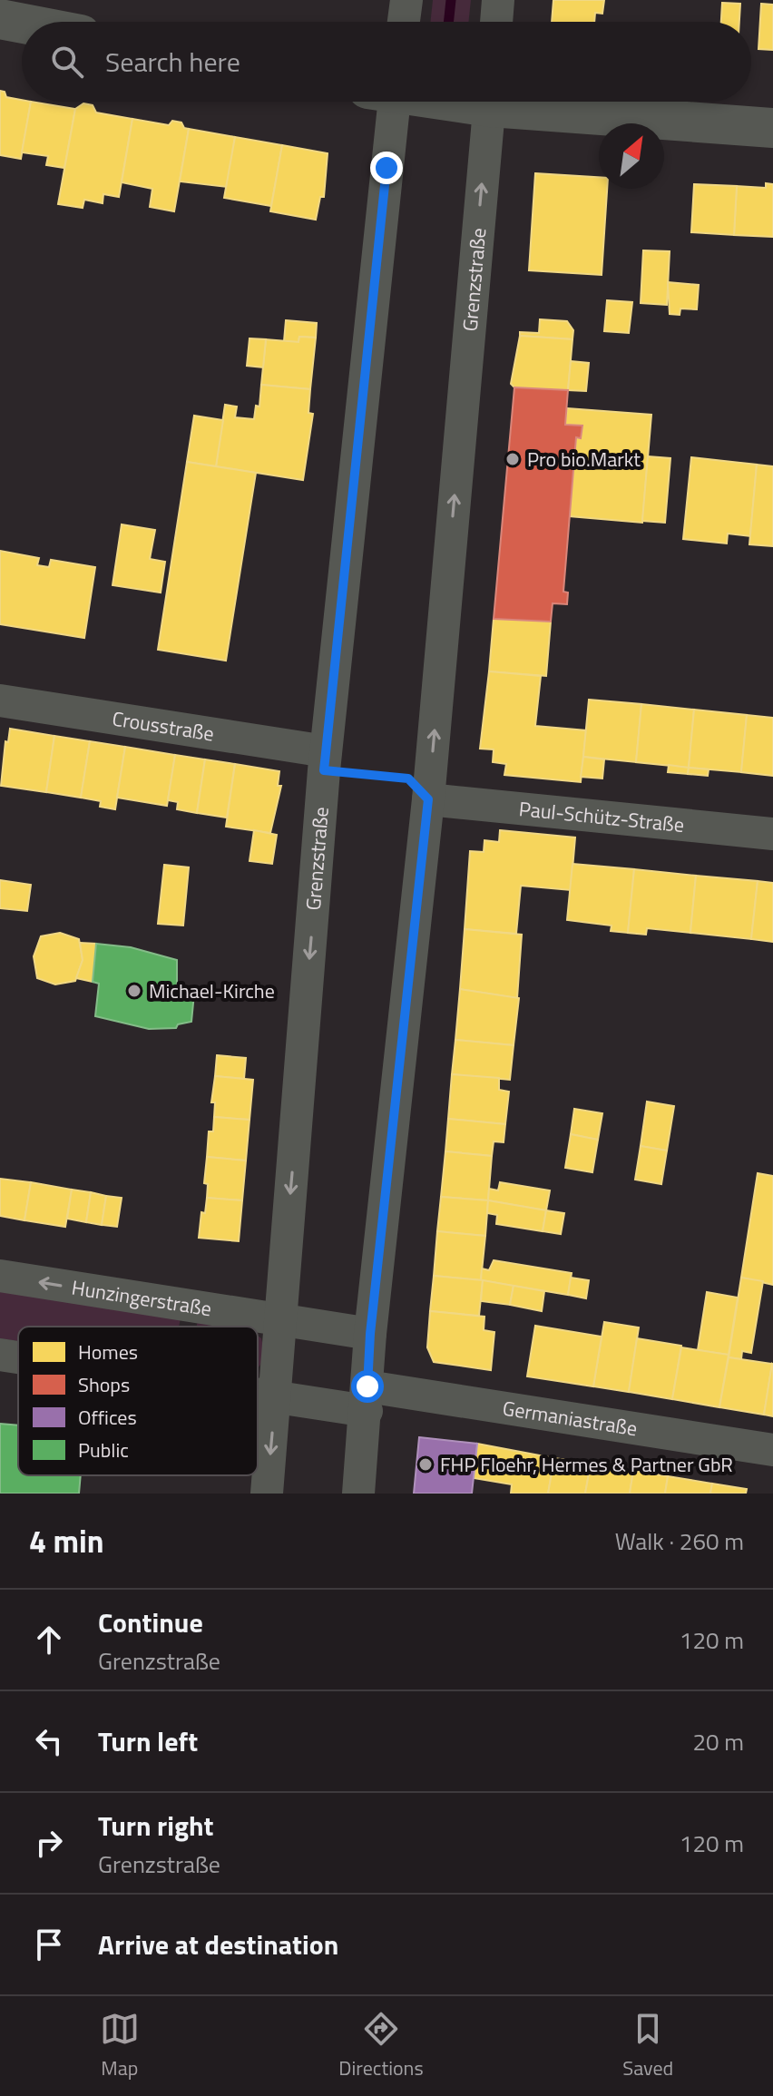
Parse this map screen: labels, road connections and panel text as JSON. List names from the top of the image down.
{
  "streets": {
    "street": [
      "Grenzstraße",
      "Crousstraße",
      "Paul-Schütz-Straße",
      "Hunzingerstraße",
      "Germaniastraße"
    ]
  },
  "crossings": [
    ["Grenzstraße", "Crousstraße"],
    ["Grenzstraße", "Paul-Schütz-Straße"],
    ["Grenzstraße", "Hunzingerstraße"],
    ["Grenzstraße", "Germaniastraße"]
  ],
  "one_way": ["Hunzingerstraße"],
  "places": ["Pro bio.Markt", "Michael-Kirche", "FHP Floehr, Hermes & Partner GbR"],
  "legend": [
    "Homes",
    "Shops",
    "Offices",
    "Public"
  ],
  "north": "top right",
  "page": {
    "search": "Search here",
    "heading": ["4 min", "Walk · 260 m"],
    "list": [
      ["Continue", "Grenzstraße", "120 m"],
      ["Turn left", "20 m"],
      ["Turn right", "Grenzstraße", "120 m"],
      "Arrive at destination"
    ],
    "nav": ["Map", "Directions", "Saved"]
  }
}
